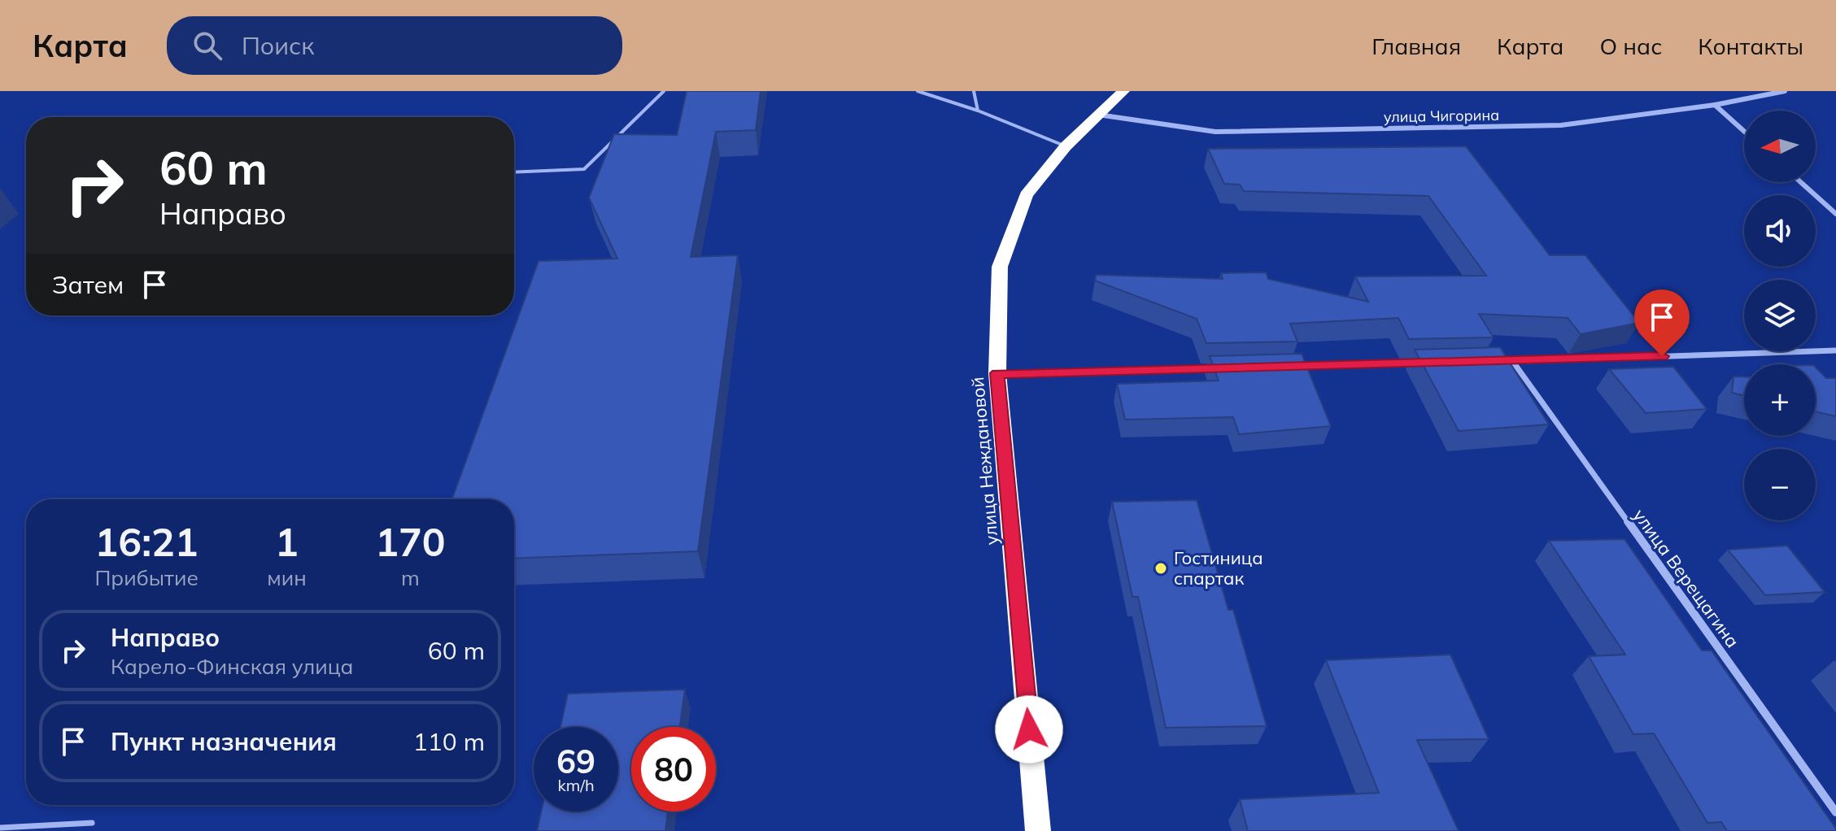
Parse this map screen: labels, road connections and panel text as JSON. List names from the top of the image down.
{
  "streets": {
    "highway": ["улица Неждановой"],
    "street": ["улица Чигорина", "улица Верещагина"]
  },
  "crossings": [
    ["улица Чигорина", "улица Неждановой"]
  ],
  "places": ["Гостиница спартак"],
  "north": "left",
  "page": {
    "header": "Карта",
    "search": "Поиск",
    "nav": [
      "Главная",
      "Карта",
      "О нас",
      "Контакты"
    ],
    "map_buttons": ["+", "−"],
    "turn": ["60 m", "Направо"],
    "then": "Затем",
    "eta": [
      "16:21",
      "Прибытие",
      "1",
      "мин",
      "170",
      "m"
    ],
    "list": [
      {
        "name": "Направо",
        "note": "Карело-Финская улица",
        "value": "60 m"
      },
      {
        "name": "Пункт назначения",
        "value": "110 m"
      }
    ],
    "speed": "69 km/h",
    "limit": "80"
  }
}
